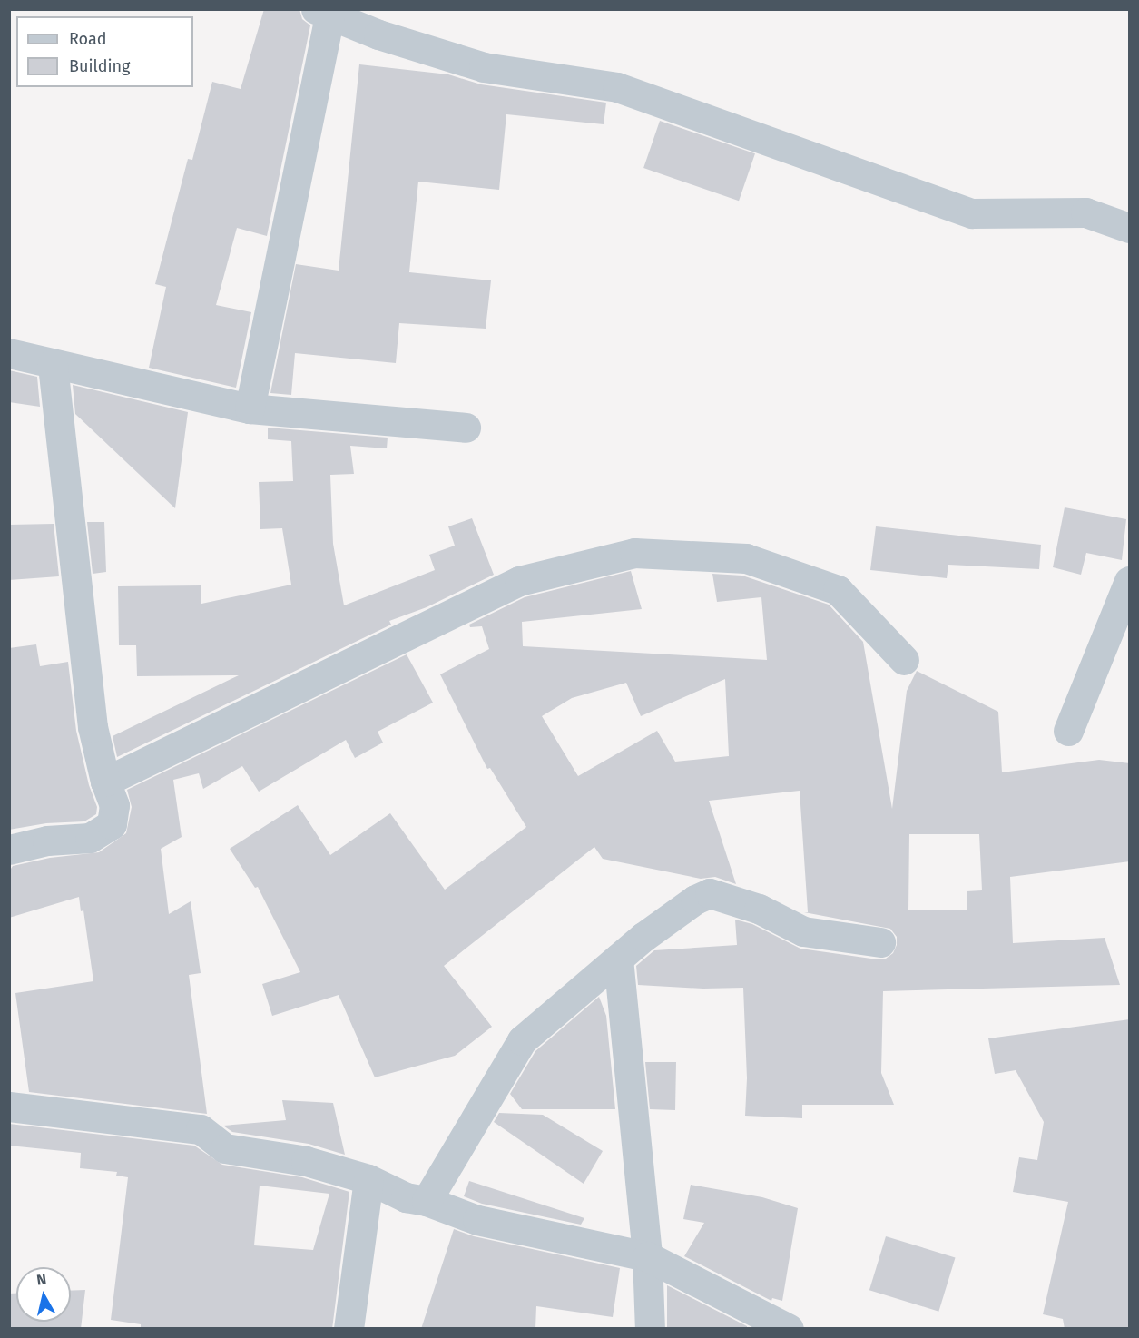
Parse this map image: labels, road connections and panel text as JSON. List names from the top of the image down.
{
  "legend": ["Road", "Building"],
  "north": "top"
}
